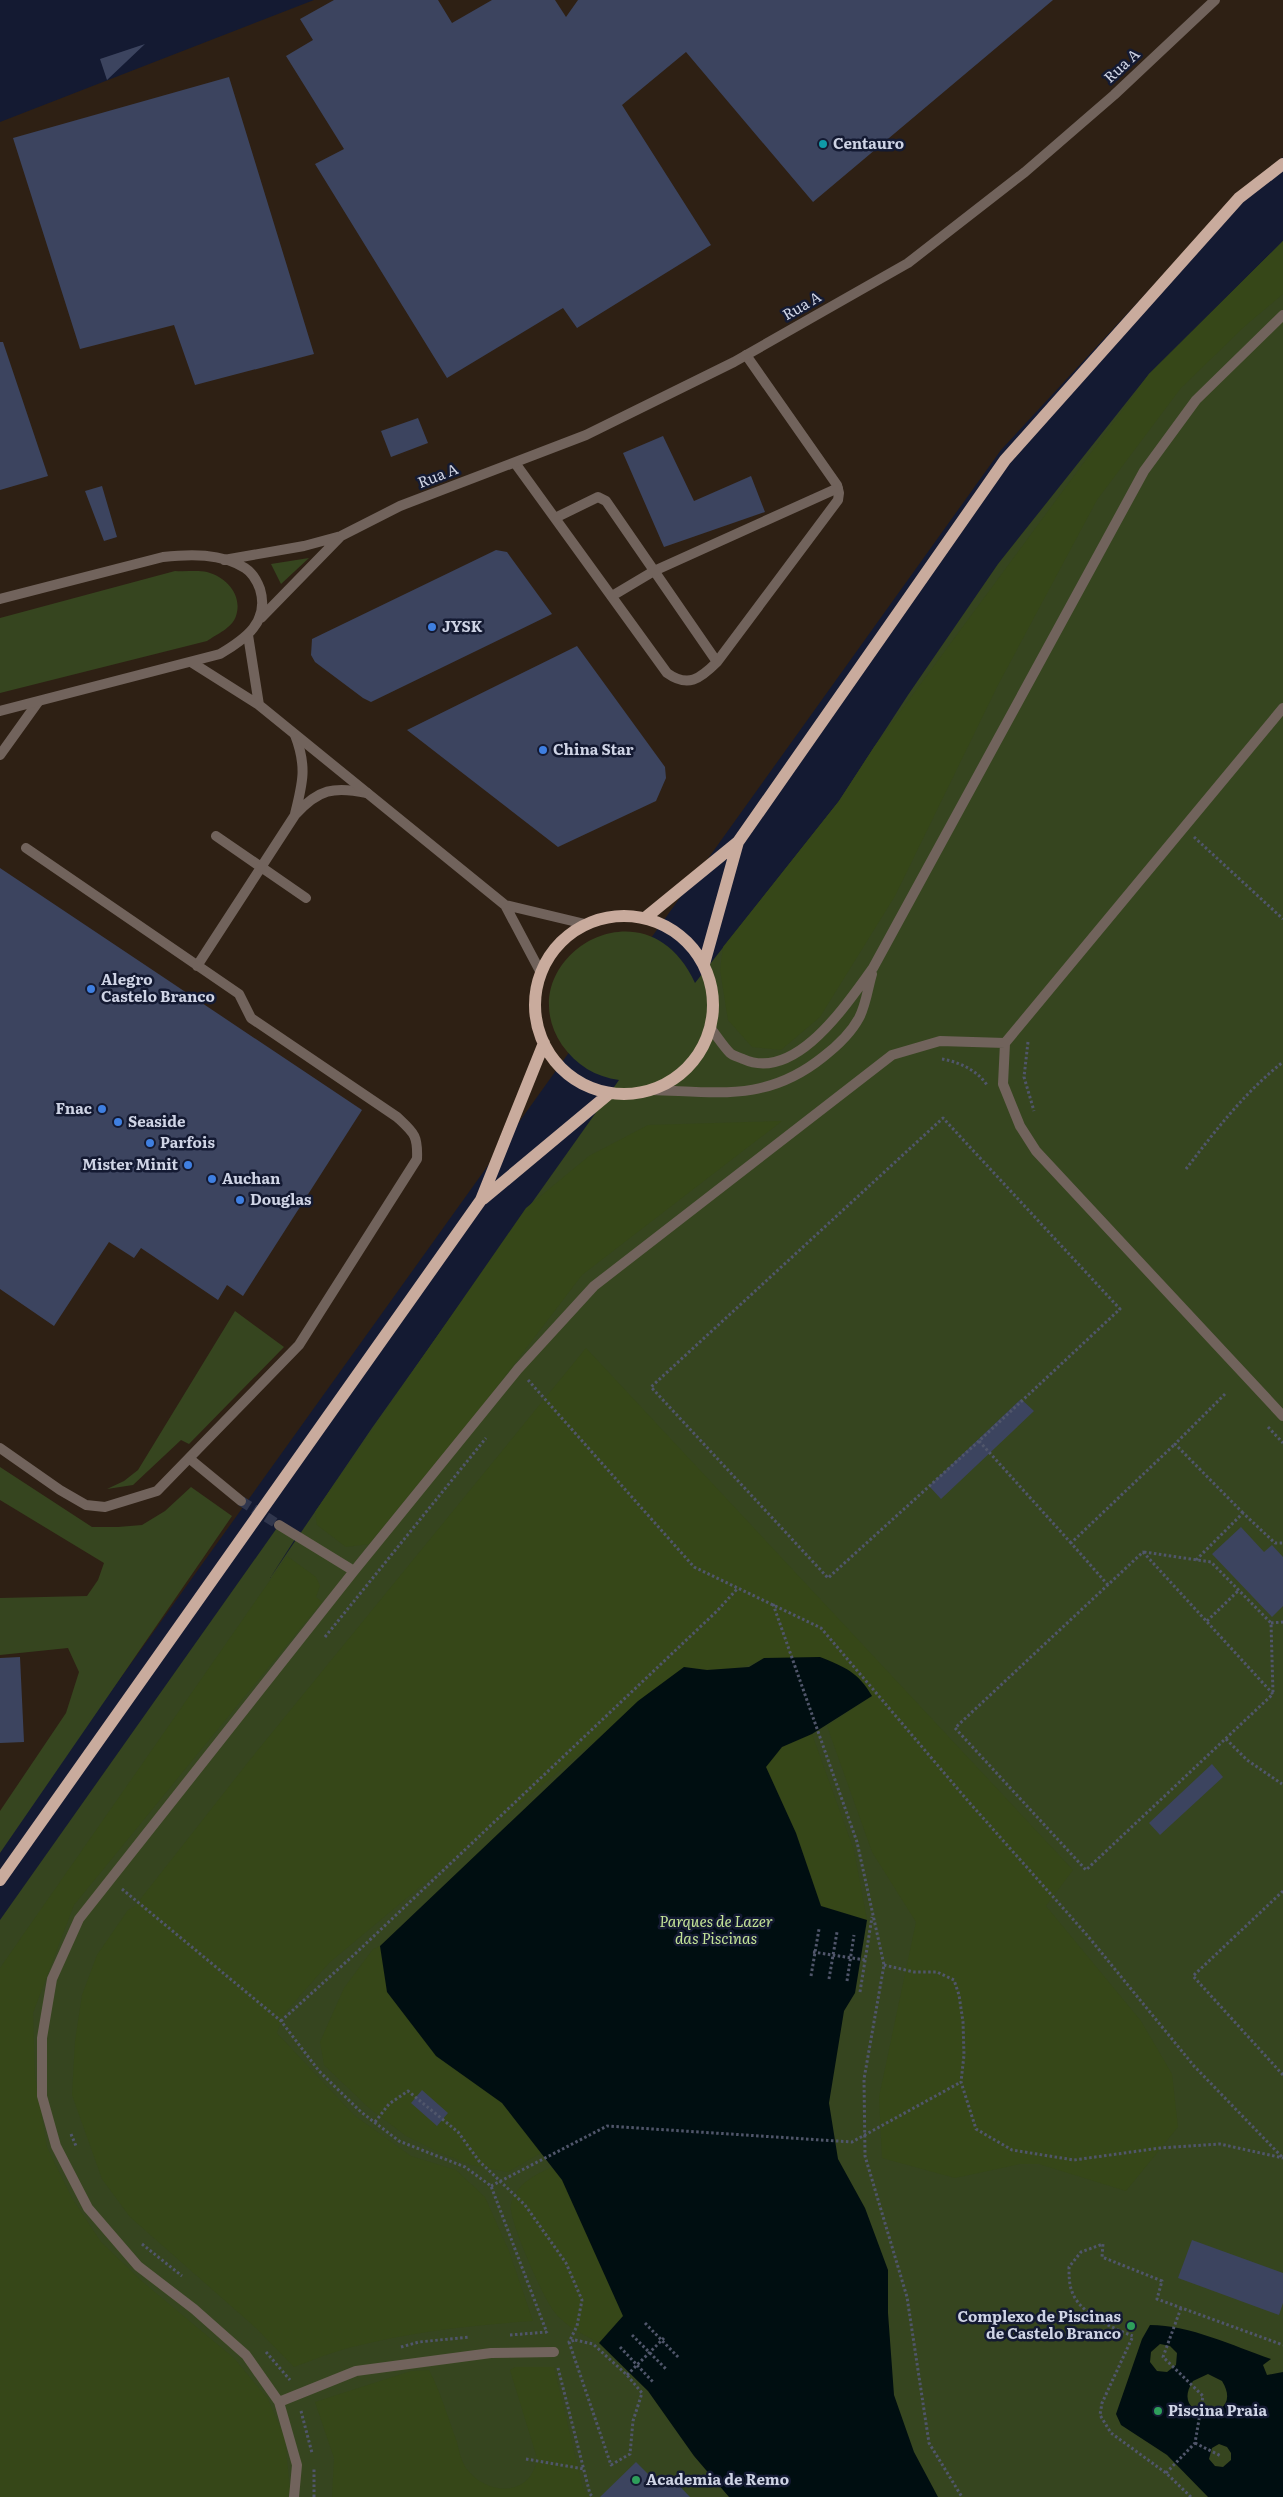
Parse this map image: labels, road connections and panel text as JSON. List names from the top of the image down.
{
  "streets": {
    "street": ["Rua A"]
  },
  "parks": ["Parques de Lazer das Piscinas"],
  "places": [
    "Centauro",
    "JYSK",
    "China Star",
    "Alegro Castelo Branco",
    "Fnac",
    "Seaside",
    "Parfois",
    "Mister Minit",
    "Auchan",
    "Douglas",
    "Complexo de Piscinas de Castelo Branco",
    "Piscina Praia",
    "Academia de Remo"
  ]
}
